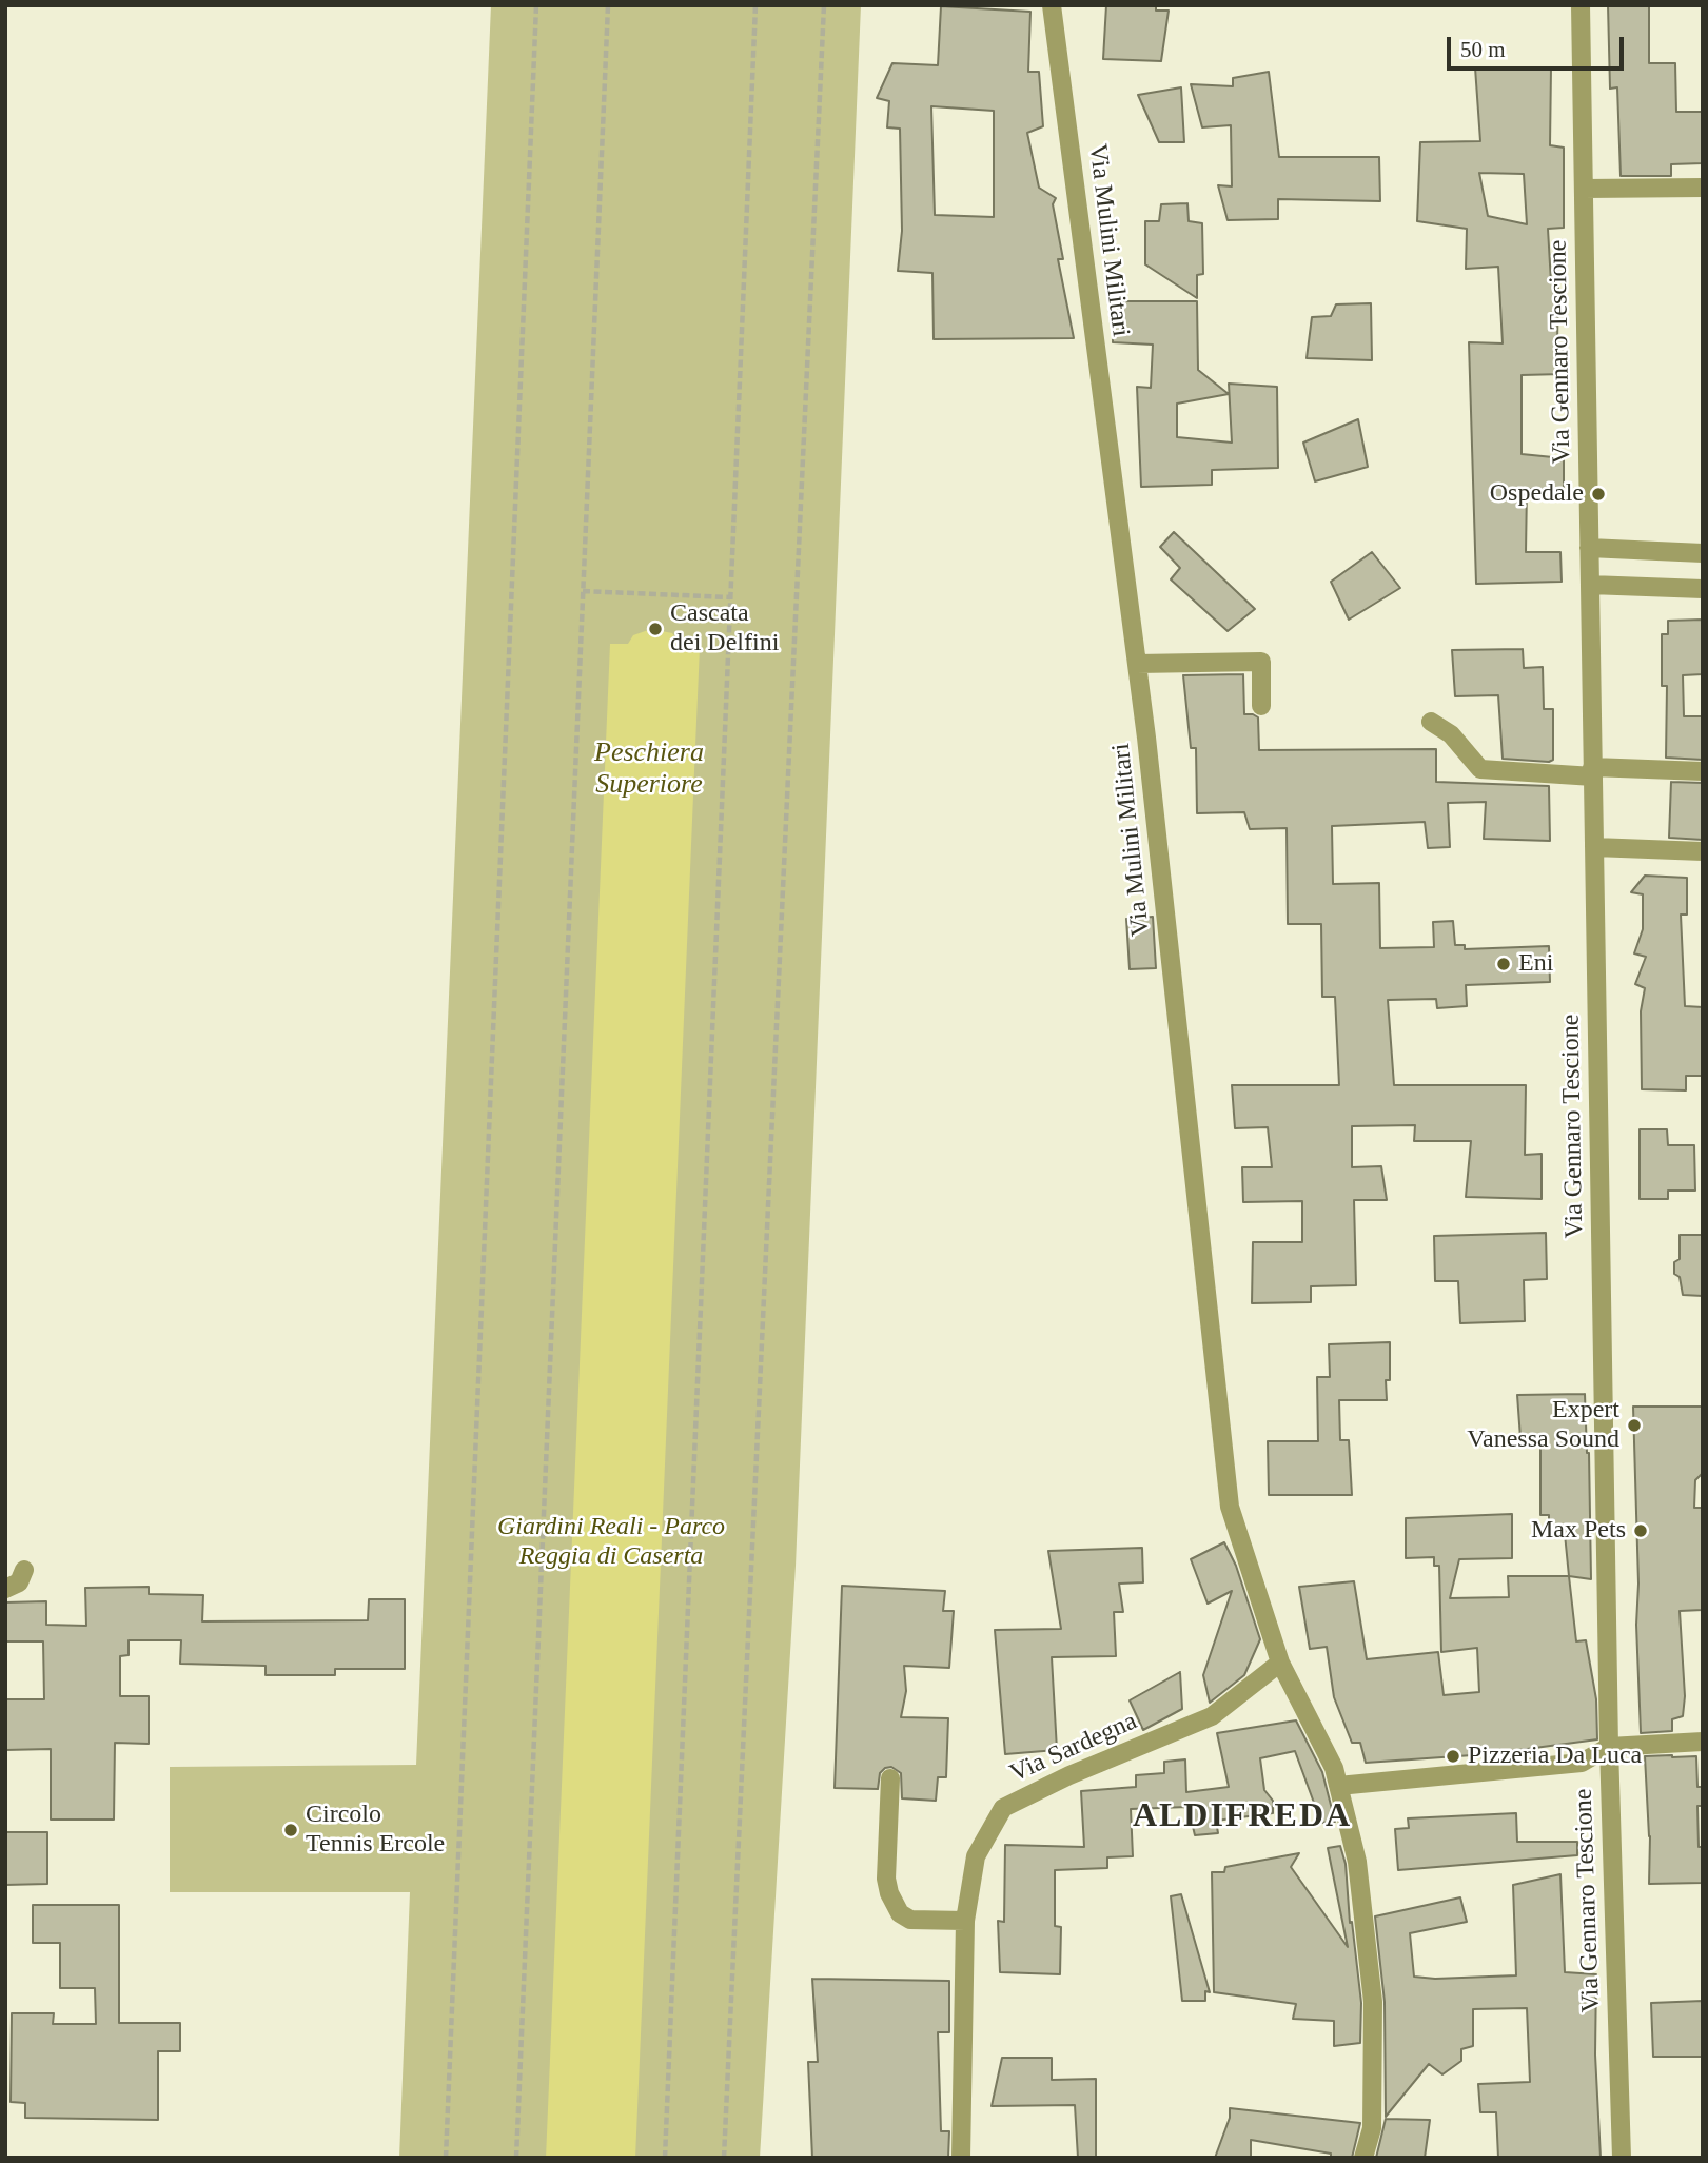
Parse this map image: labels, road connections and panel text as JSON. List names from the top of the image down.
{
  "streets": {
    "street": ["Via Mulini Militari", "Via Gennaro Tescione", "Via Sardegna"]
  },
  "crossings": [
    ["Via Mulini Militari", "Via Sardegna"]
  ],
  "districts": ["ALDIFREDA"],
  "water": ["Peschiera Superiore"],
  "parks": ["Giardini Reali - Parco Reggia di Caserta"],
  "places": [
    "Ospedale",
    "Cascata dei Delfini",
    "Eni",
    "Expert Vanessa Sound",
    "Max Pets",
    "Pizzeria Da Luca",
    "Circolo Tennis Ercole"
  ],
  "scale_bar": "50 m"
}
